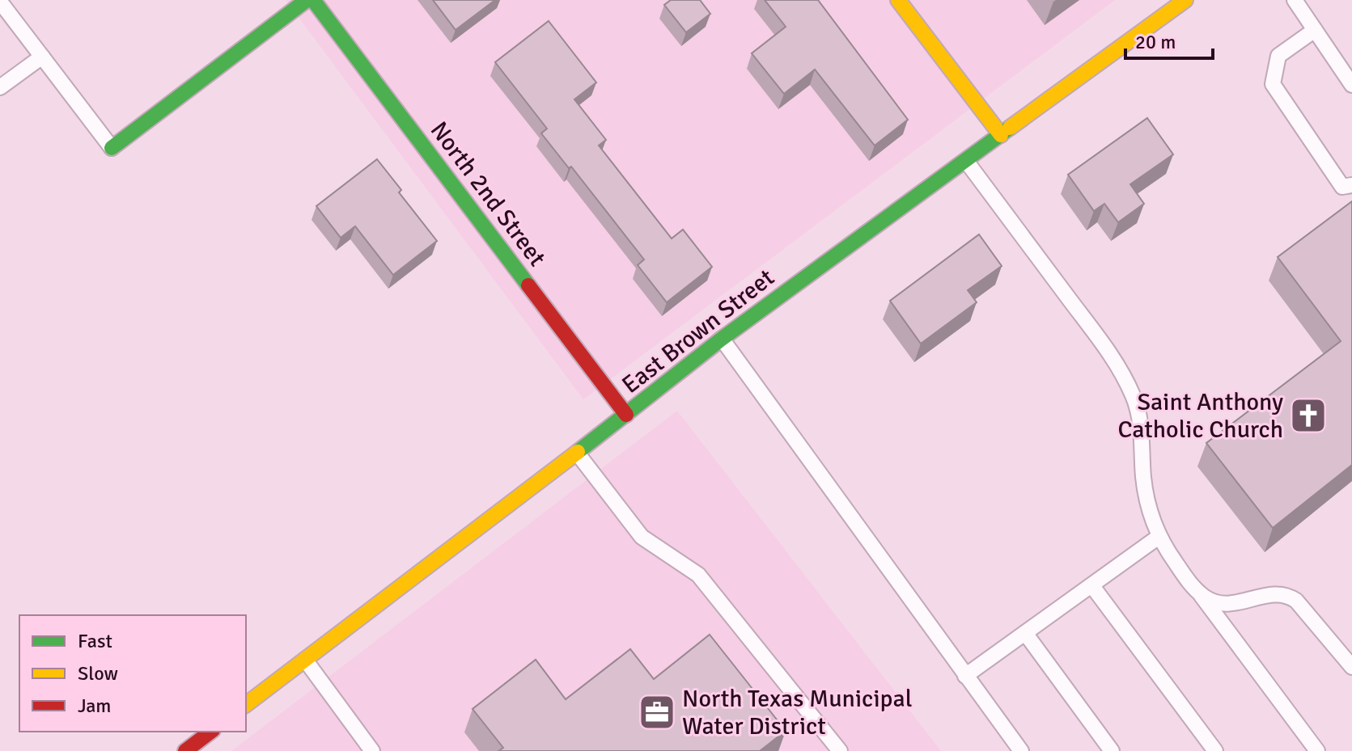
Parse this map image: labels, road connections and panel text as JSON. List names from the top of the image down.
{
  "streets": {
    "main road": ["North 2nd Street", "East Brown Street"]
  },
  "crossings": [
    ["North 2nd Street", "East Brown Street"]
  ],
  "places": {
    "church": ["Saint Anthony Catholic Church"],
    "office": ["North Texas Municipal Water District"]
  },
  "legend": ["Fast", "Slow", "Jam"],
  "scale_bar": "20 m"
}
